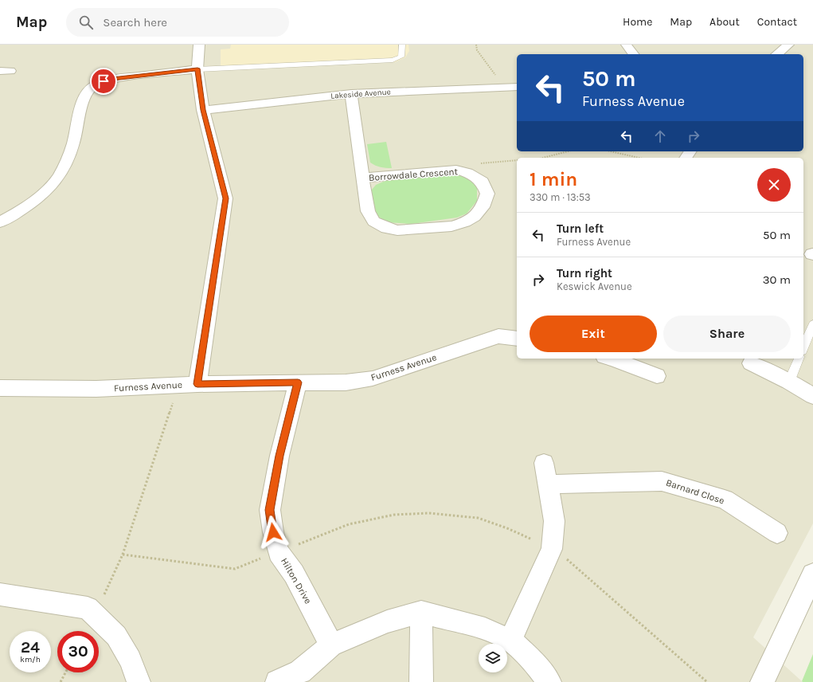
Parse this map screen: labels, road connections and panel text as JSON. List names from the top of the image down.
{
  "streets": {
    "street": [
      "Lakeside Avenue",
      "Borrowdale Crescent",
      "Furness Avenue",
      "Barnard Close",
      "Hilton Drive"
    ]
  },
  "crossings": [
    ["Lakeside Avenue", "Borrowdale Crescent"],
    ["Furness Avenue", "Hilton Drive"]
  ],
  "page": {
    "header": "Map",
    "search": "Search here",
    "nav": [
      "Home",
      "Map",
      "About",
      "Contact"
    ],
    "turn": ["50 m", "Furness Avenue"],
    "heading": ["1 min", "330 m · 13:53"],
    "list": [
      {
        "name": "Turn left",
        "note": "Furness Avenue",
        "value": "50 m"
      },
      {
        "name": "Turn right",
        "note": "Keswick Avenue",
        "value": "30 m"
      }
    ],
    "buttons": ["Exit", "Share"],
    "speed": "24 km/h",
    "limit": "30"
  }
}
